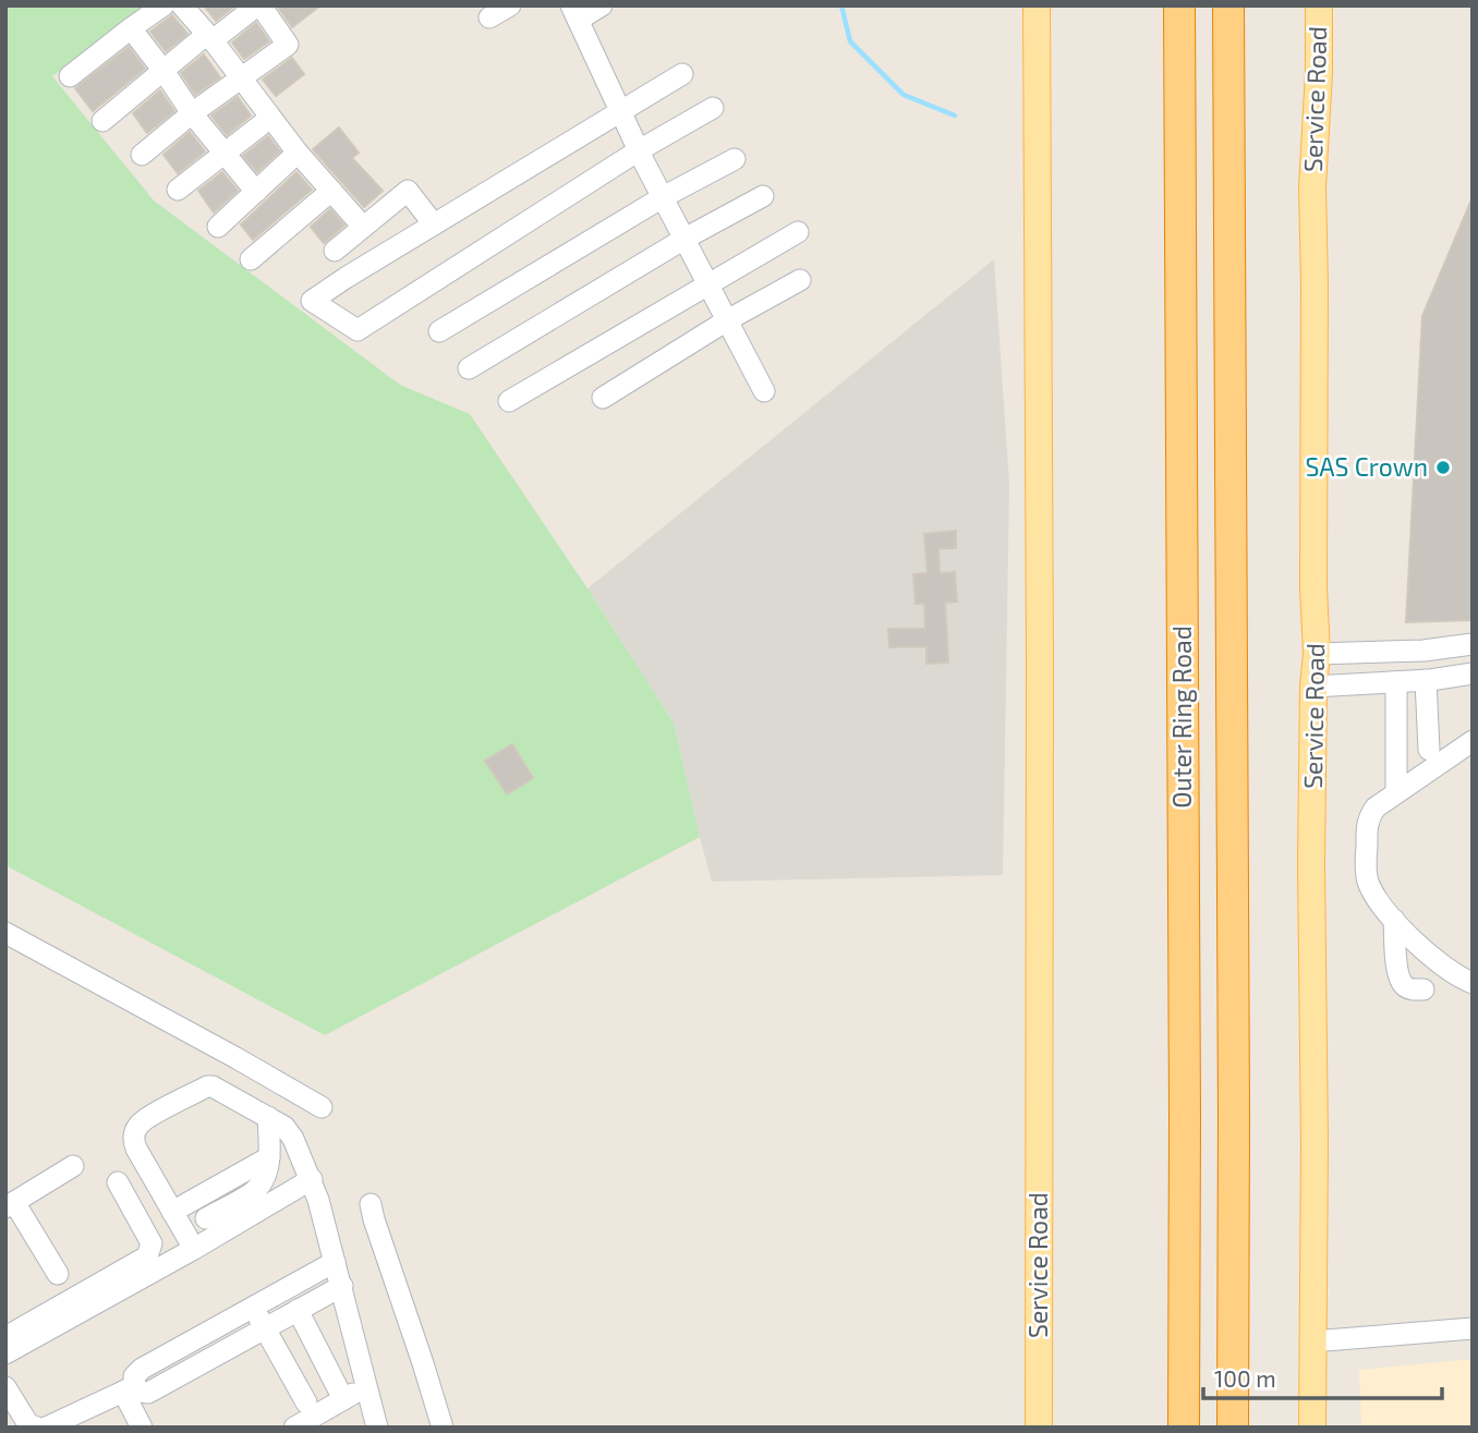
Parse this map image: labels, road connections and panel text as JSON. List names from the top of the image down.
{
  "streets": {
    "highway": ["Outer Ring Road"],
    "main road": ["Service Road"]
  },
  "places": ["SAS Crown"],
  "scale_bar": "100 m"
}
